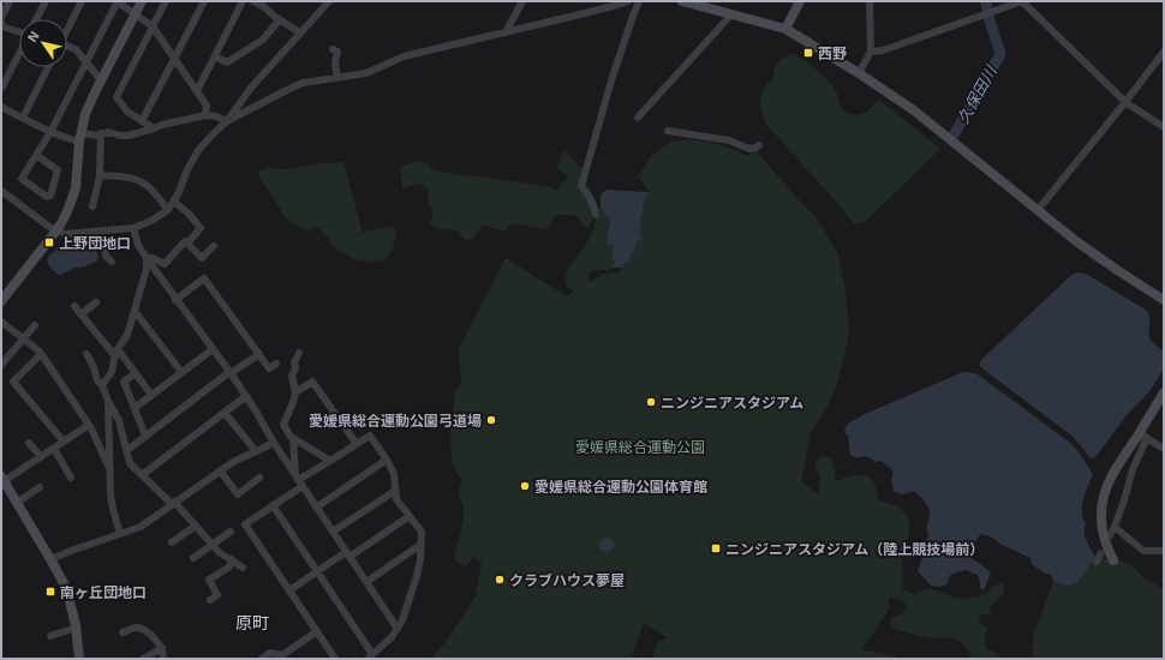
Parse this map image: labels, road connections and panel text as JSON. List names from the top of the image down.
{
  "districts": ["原町"],
  "water": ["久保田川"],
  "parks": ["愛媛県総合運動公園"],
  "places": {
    "transit": [
      "西野",
      "上野団地口",
      "ニンジニアスタジアム（陸上競技場前）",
      "南ヶ丘団地口"
    ],
    "other": [
      "ニンジニアスタジアム",
      "愛媛県総合運動公園弓道場",
      "愛媛県総合運動公園体育館",
      "クラブハウス夢屋"
    ]
  },
  "north": "top left"
}
